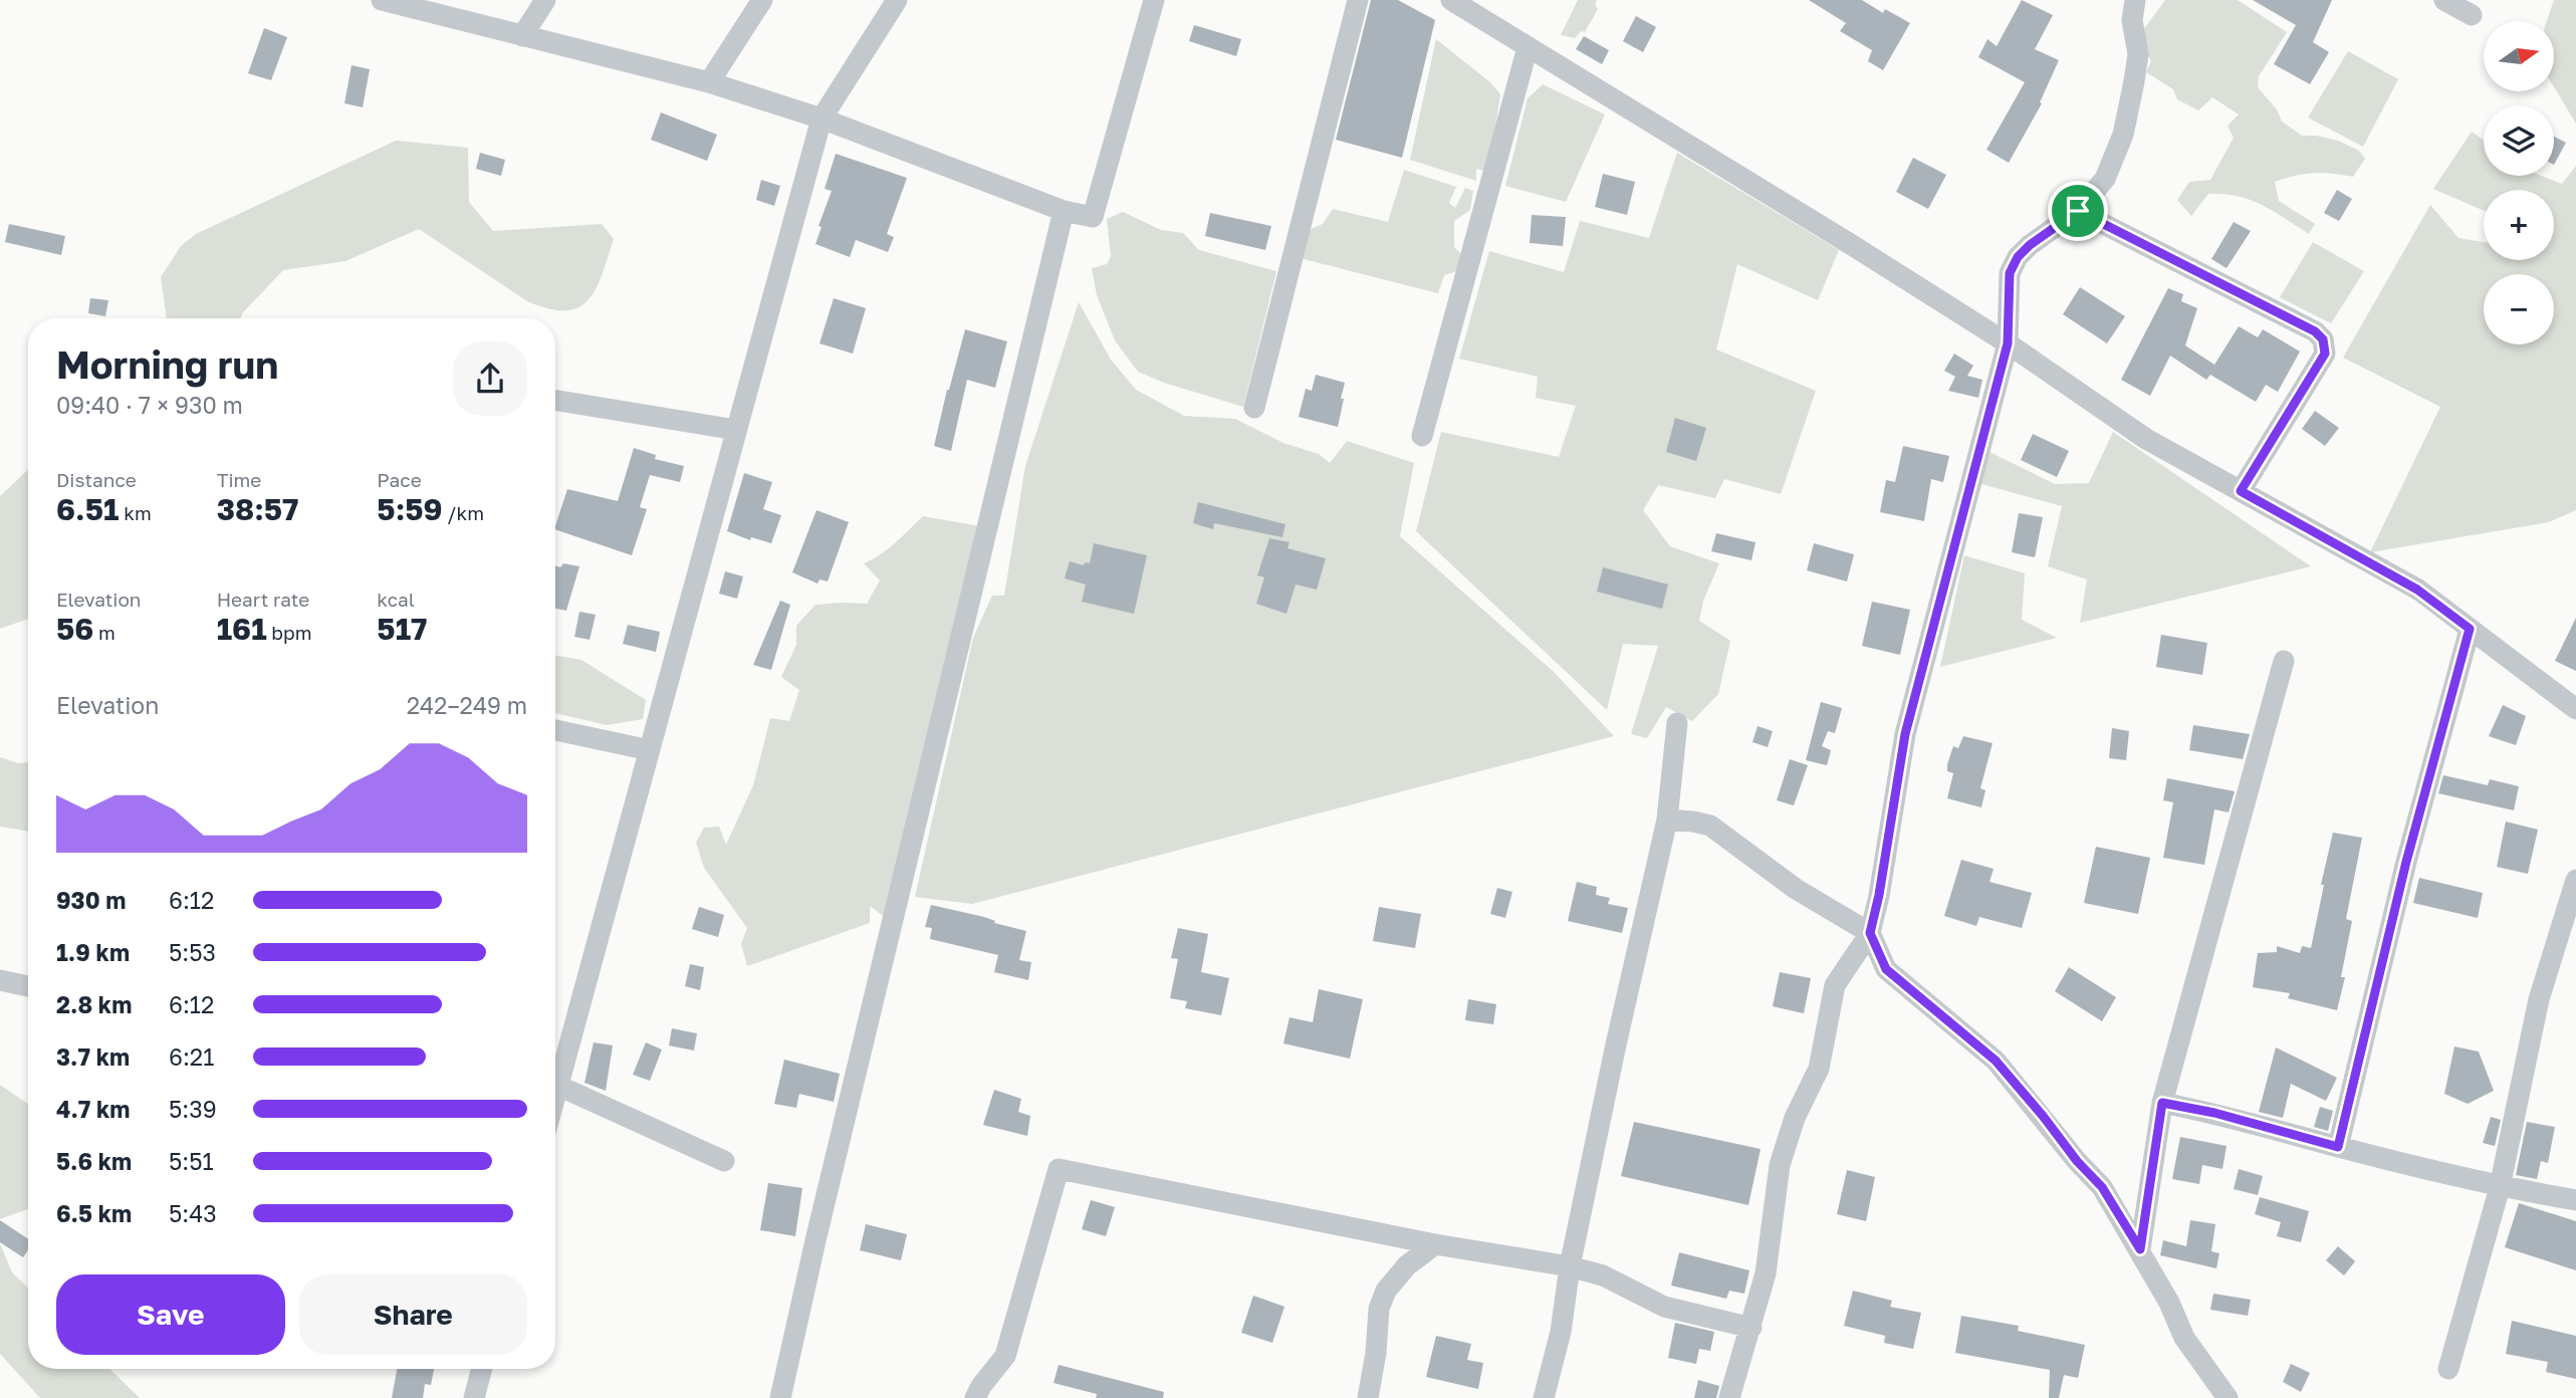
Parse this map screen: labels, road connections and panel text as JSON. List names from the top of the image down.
{
  "north": "right",
  "page": {
    "map_buttons": ["+", "−"],
    "heading": ["Morning run", "09:40 · 7 × 930 m"],
    "stats": [
      ["Distance", "6.51 km"],
      ["Time", "38:57"],
      ["Pace", "5:59 /km"],
      ["Elevation", "56 m"],
      ["Heart rate", "161 bpm"],
      ["kcal", "517"]
    ],
    "chart": ["Elevation", "242–249 m"],
    "list": [
      {
        "name": "930 m",
        "note": "6:12"
      },
      {
        "name": "1.9 km",
        "note": "5:53"
      },
      {
        "name": "2.8 km",
        "note": "6:12"
      },
      {
        "name": "3.7 km",
        "note": "6:21"
      },
      {
        "name": "4.7 km",
        "note": "5:39"
      },
      {
        "name": "5.6 km",
        "note": "5:51"
      },
      {
        "name": "6.5 km",
        "note": "5:43"
      }
    ],
    "buttons": ["Save", "Share"]
  }
}
